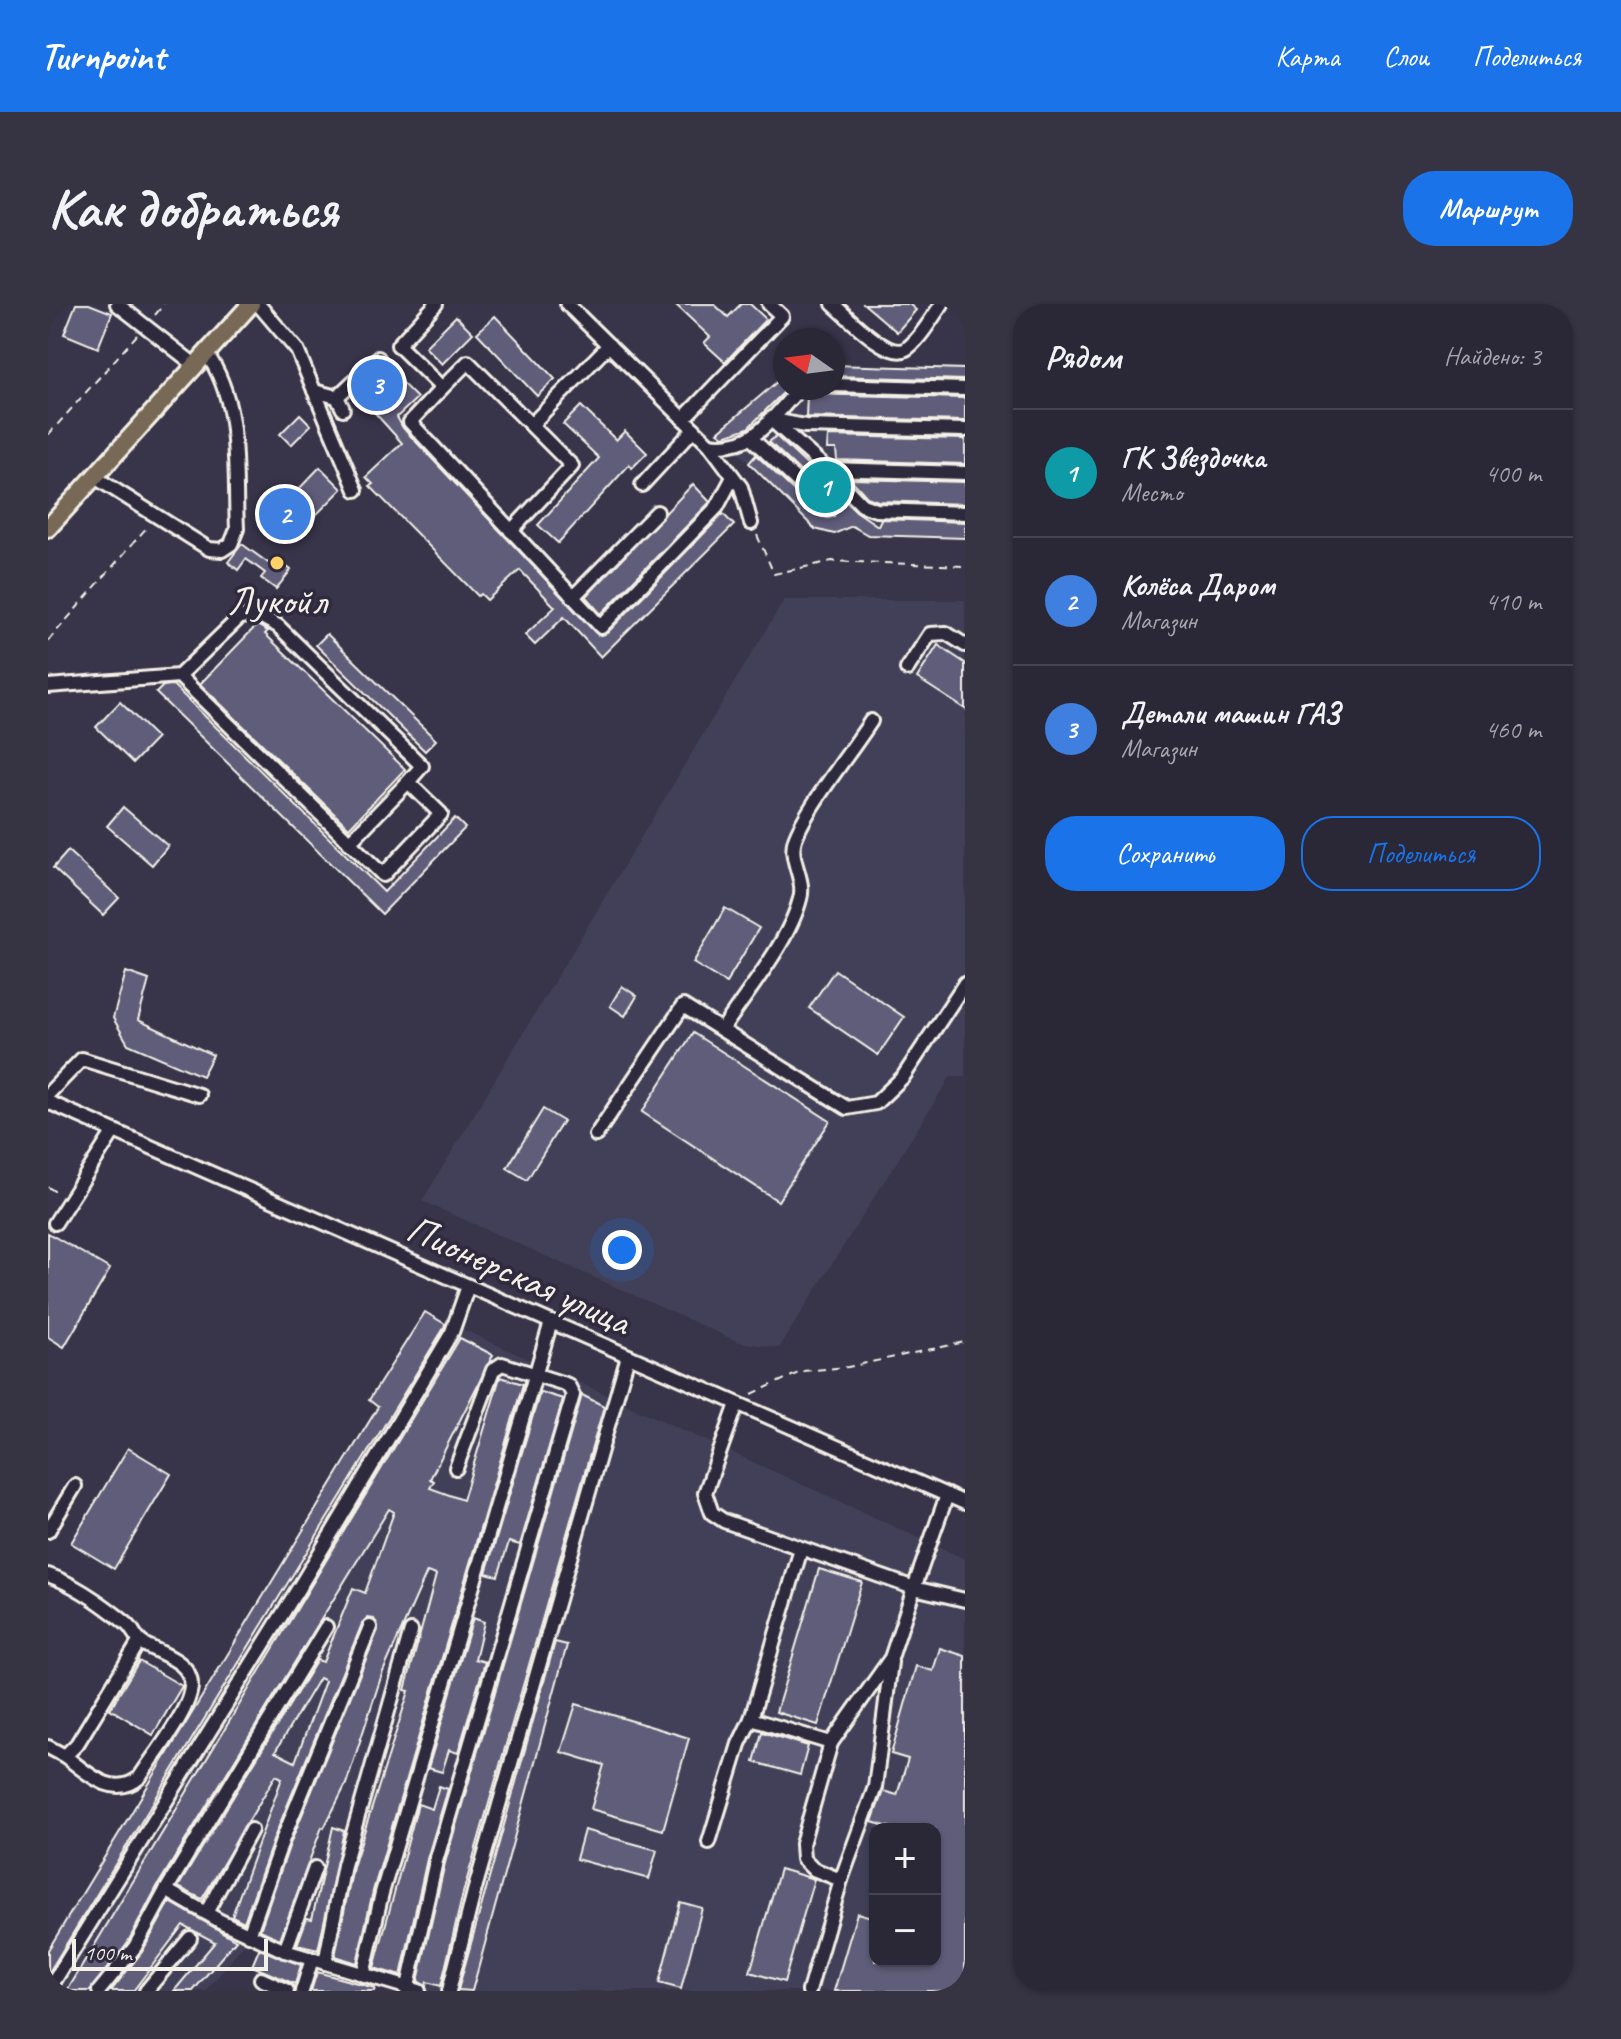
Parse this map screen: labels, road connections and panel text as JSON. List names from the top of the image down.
{
  "streets": {
    "street": ["Пионерская улица"]
  },
  "places": ["Лукойл"],
  "scale_bar": "100 m",
  "north": "left",
  "page": {
    "header": "Turnpoint",
    "nav": ["Карта", "Слои", "Поделиться"],
    "buttons": [
      "Маршрут",
      ["Сохранить", "Поделиться"]
    ],
    "title": "Как добраться",
    "heading": ["Рядом", "Найдено: 3"],
    "pins": ["3", "1", "2"],
    "list": [
      {
        "mark": "1",
        "name": "ГК Звездочка",
        "note": "Место",
        "value": "400 m"
      },
      {
        "mark": "2",
        "name": "Колёса Даром",
        "note": "Магазин",
        "value": "410 m"
      },
      {
        "mark": "3",
        "name": "Детали машин ГАЗ",
        "note": "Магазин",
        "value": "460 m"
      }
    ],
    "map_buttons": ["+", "−"],
    "scale": "100 m"
  }
}
